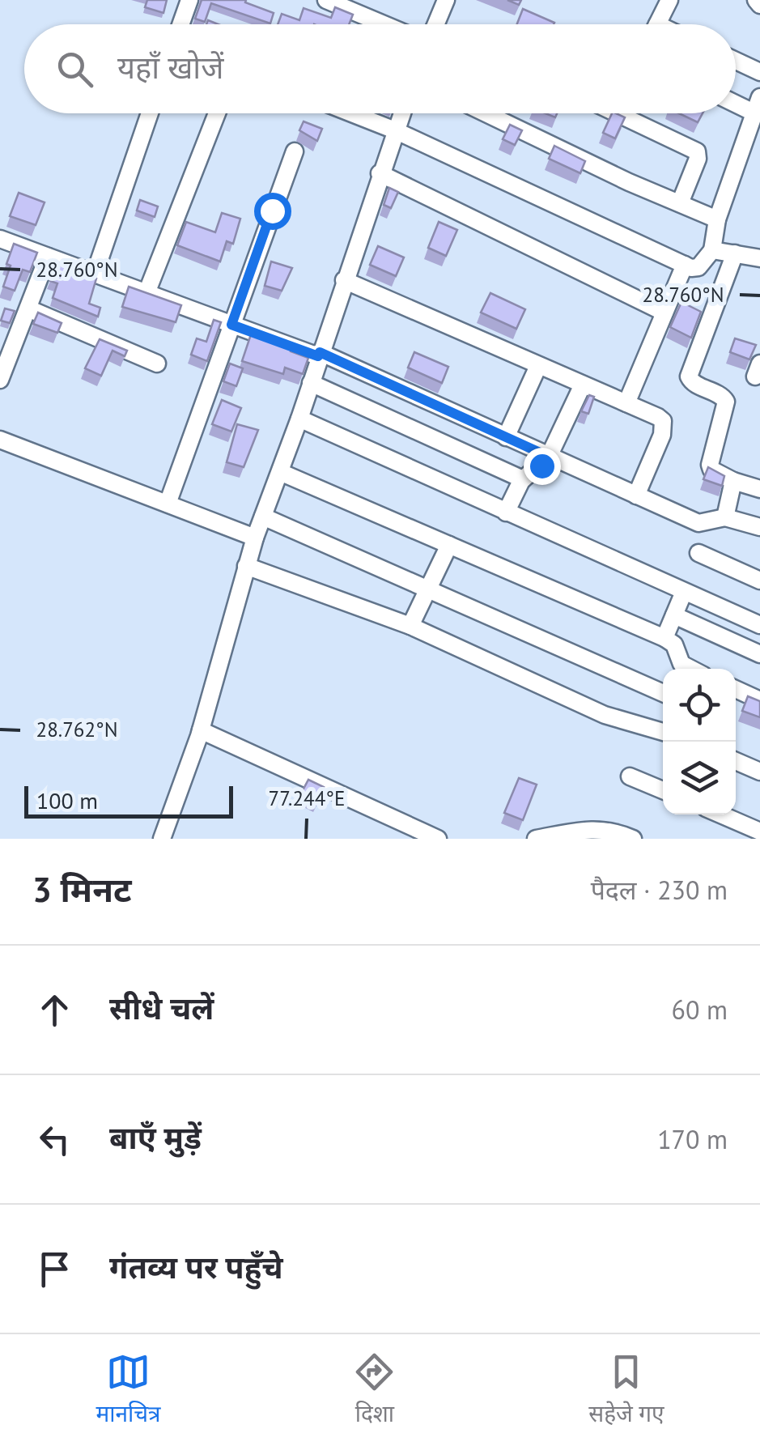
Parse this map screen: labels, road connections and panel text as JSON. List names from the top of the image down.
{
  "scale_bar": "100 m",
  "page": {
    "search": "यहाँ खोजें",
    "scale": "100 m",
    "heading": ["3 मिनट", "पैदल · 230 m"],
    "list": [
      ["सीधे चलें", "60 m"],
      ["बाएँ मुड़ें", "170 m"],
      "गंतव्य पर पहुँचे"
    ],
    "nav": ["मानचित्र", "दिशा", "सहेजे गए"]
  },
  "coordinates": ["28.760°N", "28.762°N", "77.244°E"]
}
